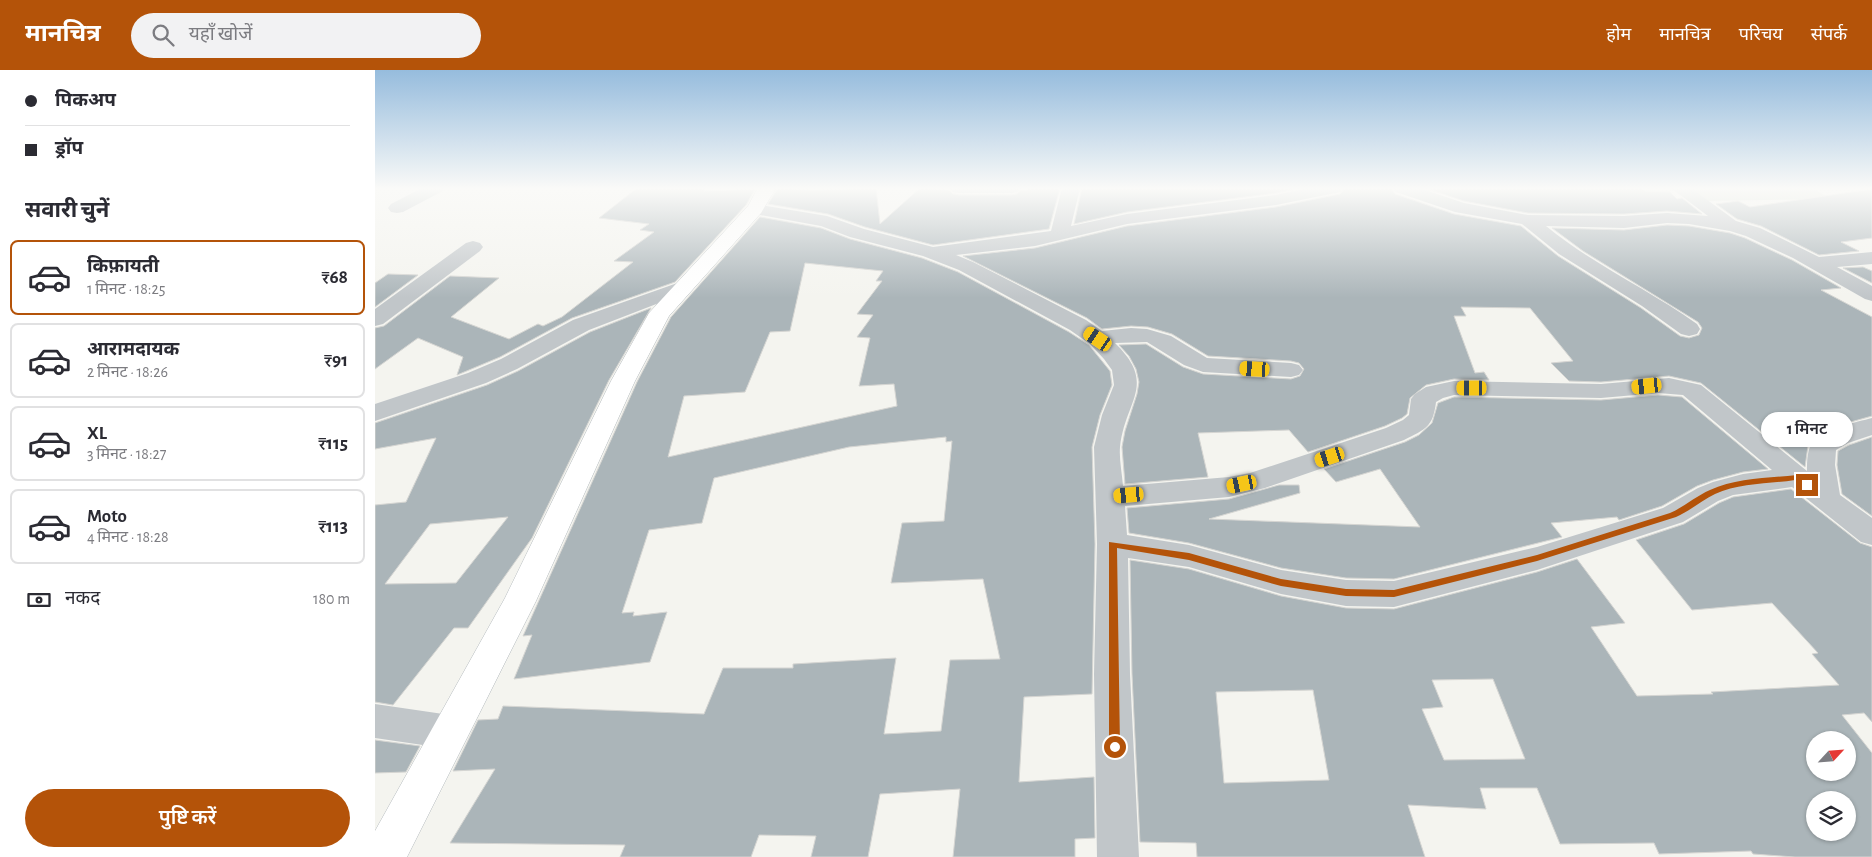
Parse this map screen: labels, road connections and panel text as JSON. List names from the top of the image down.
{
  "north": "top right",
  "page": {
    "header": "मानचित्र",
    "search": "यहाँ खोजें",
    "nav": [
      "होम",
      "मानचित्र",
      "परिचय",
      "संपर्क"
    ],
    "banner": ["पिकअप", "ड्रॉप"],
    "heading": "सवारी चुनें",
    "list": [
      {
        "name": "किफ़ायती",
        "note": "1 मिनट · 18:25",
        "value": "₹68"
      },
      {
        "name": "आरामदायक",
        "note": "2 मिनट · 18:26",
        "value": "₹91"
      },
      {
        "name": "XL",
        "note": "3 मिनट · 18:27",
        "value": "₹115"
      },
      {
        "name": "Moto",
        "note": "4 मिनट · 18:28",
        "value": "₹113"
      }
    ],
    "bubble": "1 मिनट",
    "pay": ["नकद", "180 m"],
    "buttons": "पुष्टि करें"
  }
}
